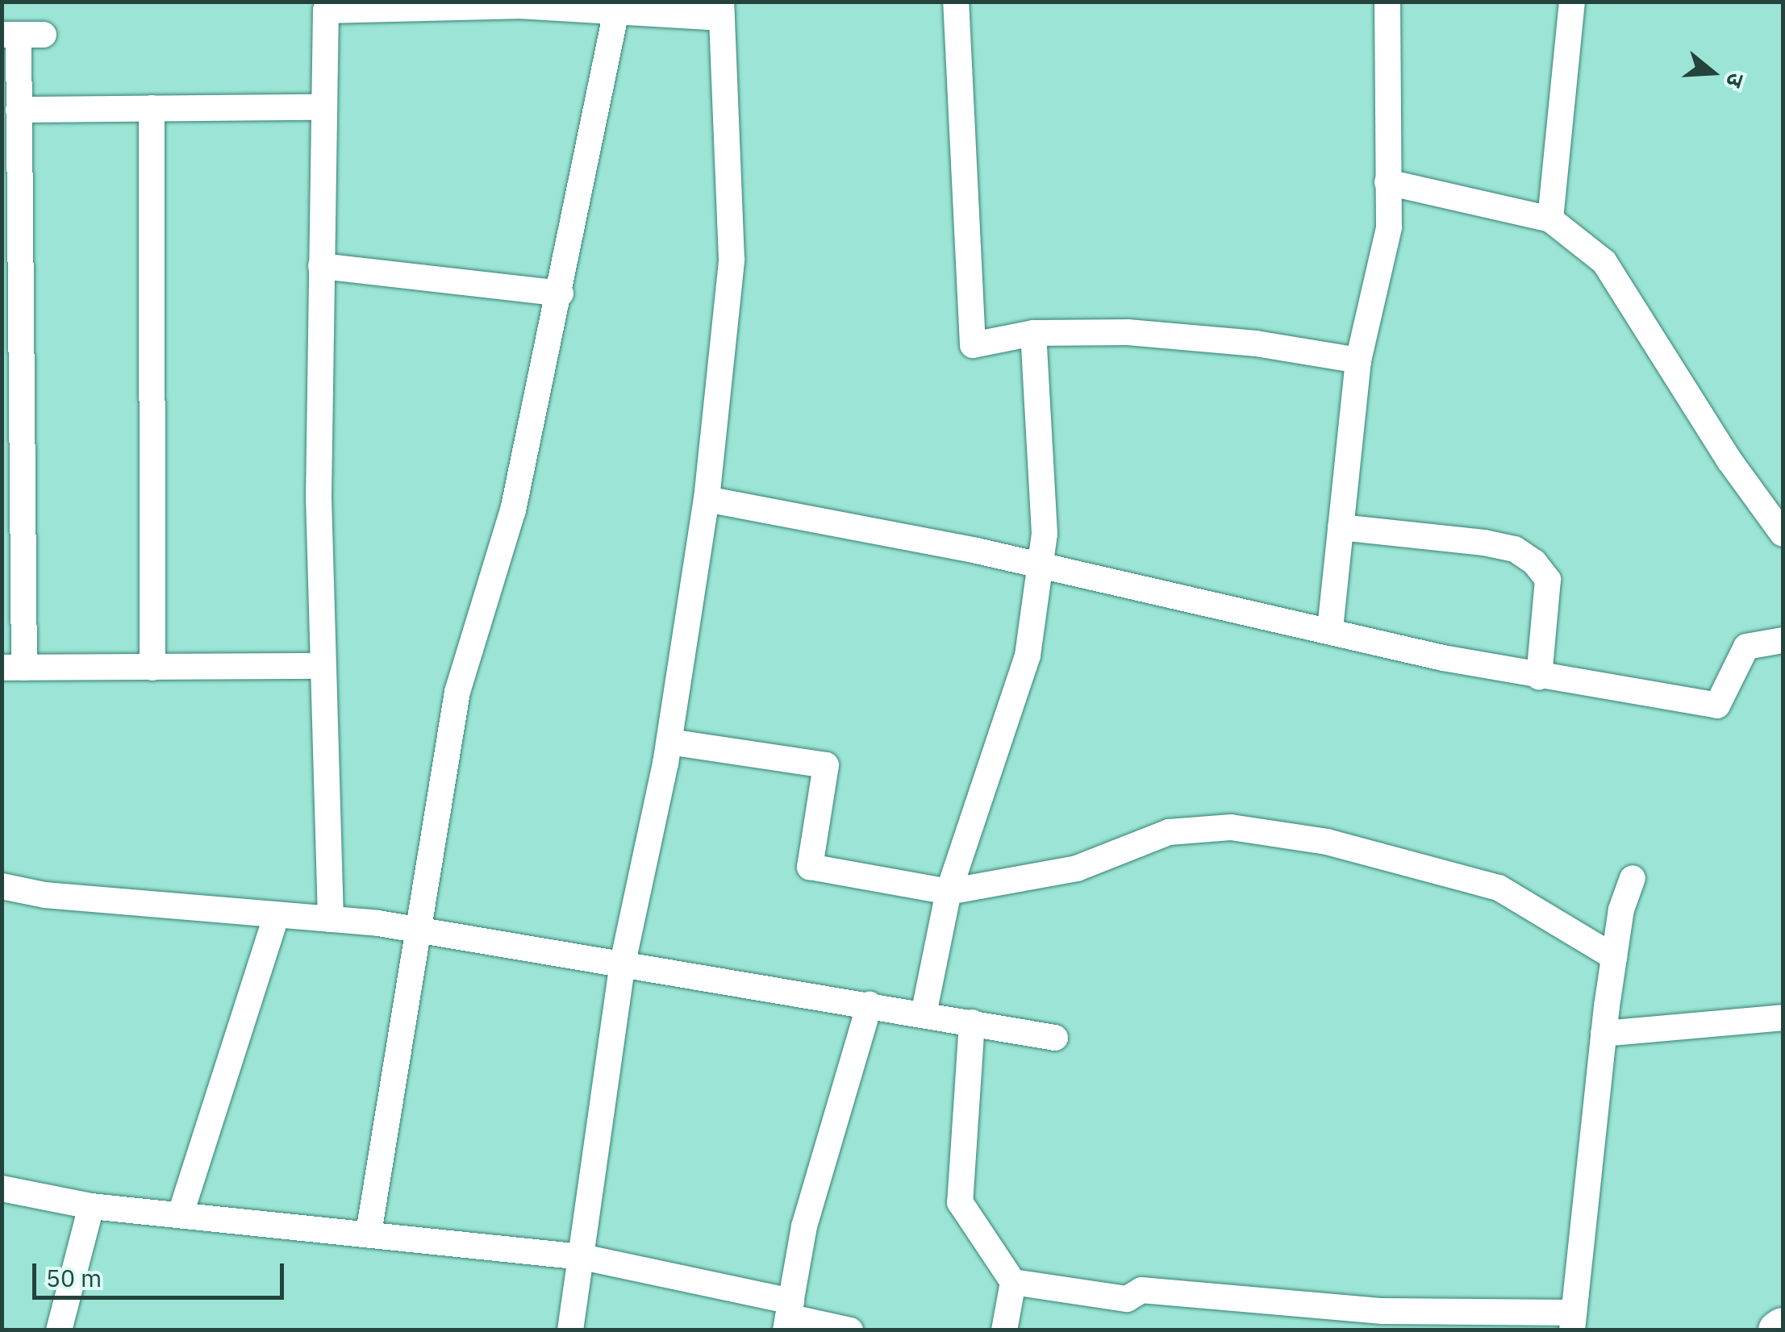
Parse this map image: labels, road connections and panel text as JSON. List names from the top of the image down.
{
  "scale_bar": "50 m",
  "north": "right"
}
